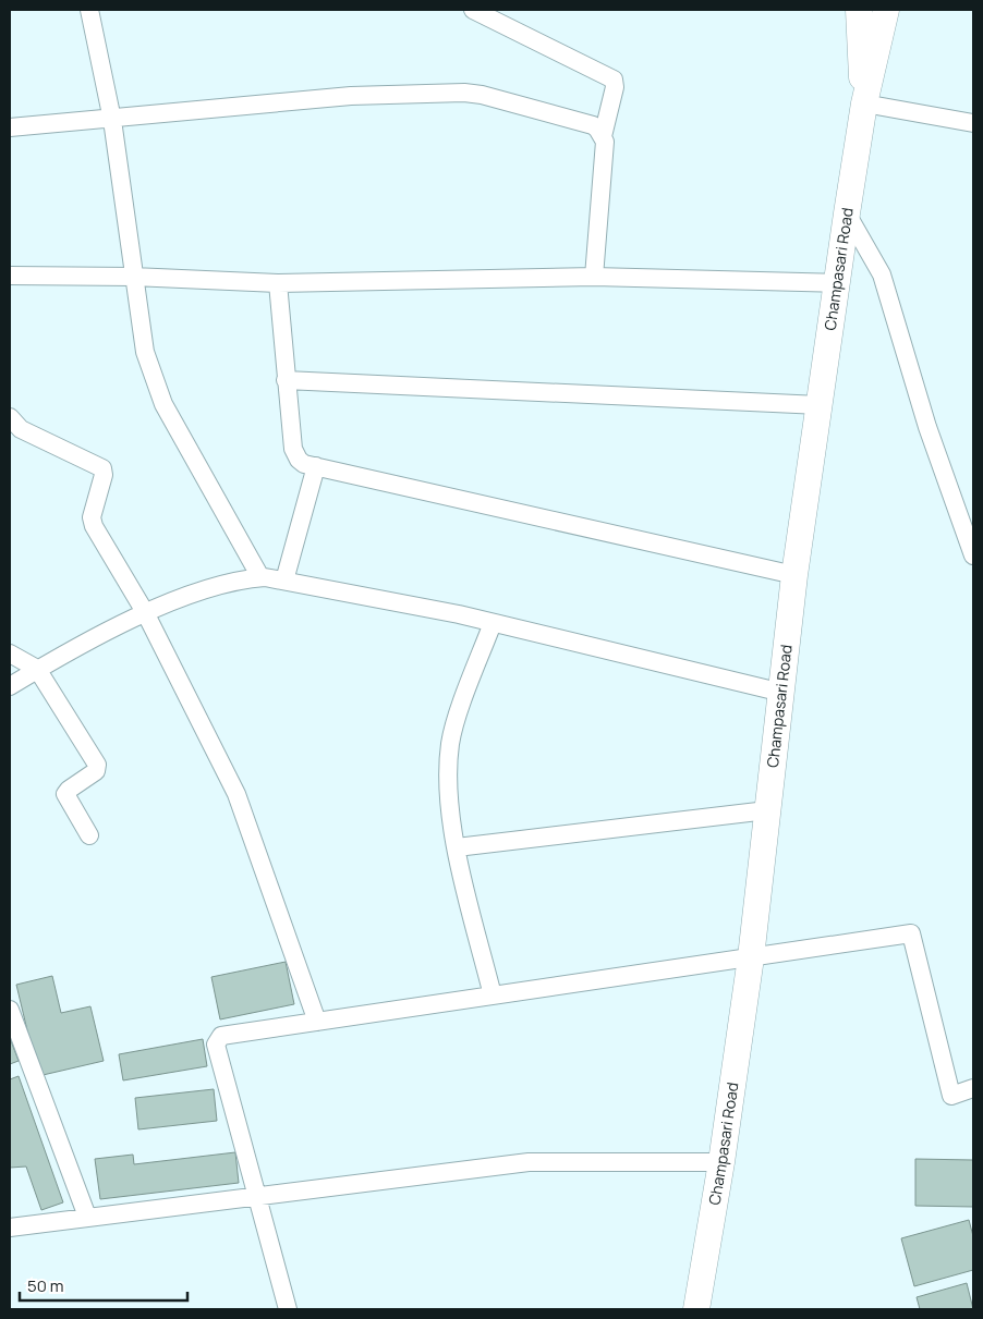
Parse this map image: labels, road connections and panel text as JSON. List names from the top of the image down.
{
  "streets": {
    "main road": ["Champasari Road"]
  },
  "scale_bar": "50 m"
}
